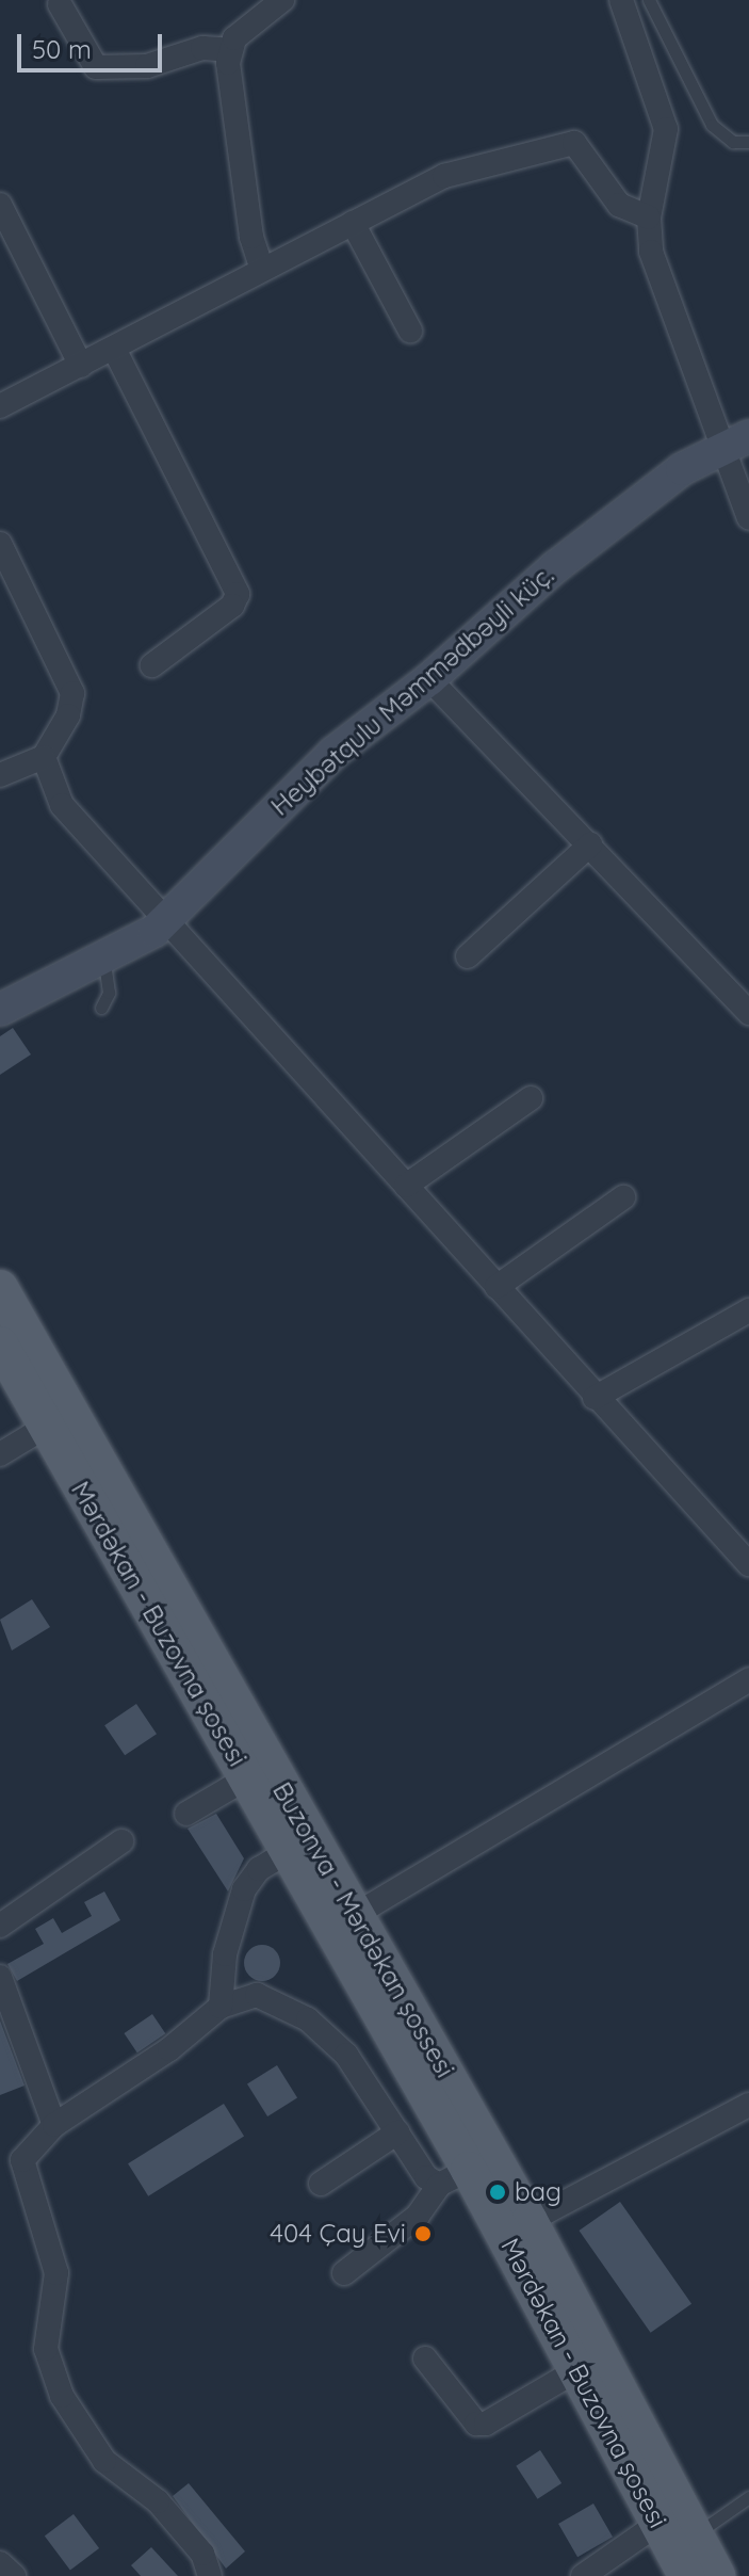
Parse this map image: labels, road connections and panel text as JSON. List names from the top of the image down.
{
  "streets": {
    "main road": ["Mərdəkan - Buzovna şosesi", "Buzonva - Mərdəkan şossesi"],
    "street": ["Heybətqulu Məmmədbəyli küç."]
  },
  "places": ["bag", "404 Çay Evi"],
  "scale_bar": "50 m"
}
